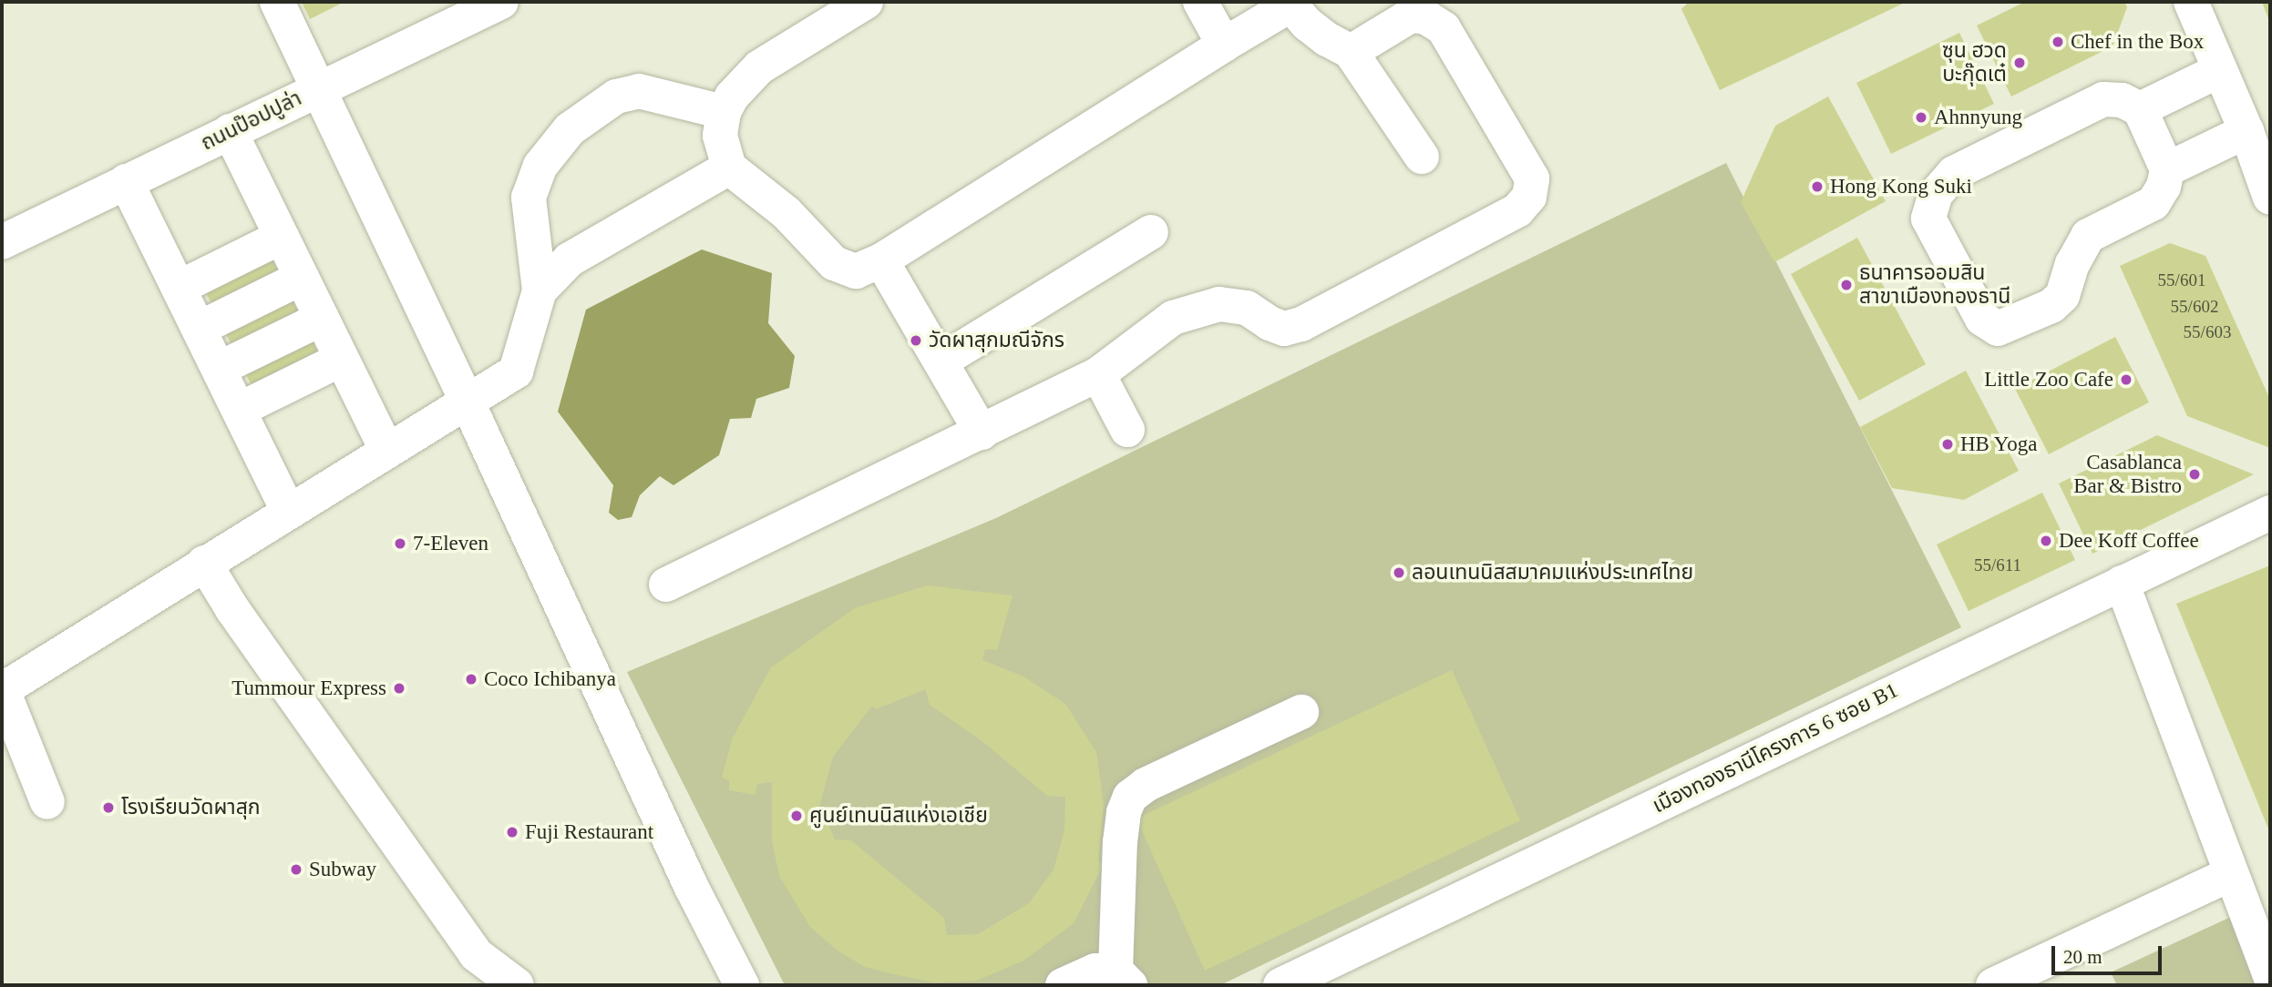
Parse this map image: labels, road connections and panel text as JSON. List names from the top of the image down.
{
  "streets": {
    "street": ["ถนนป๊อปปูล่า", "เมืองทองธานีโครงการ 6 ซอย B1"]
  },
  "places": [
    "Chef in the Box",
    "ซุน ฮวด บะกุ๊ดเต๋",
    "Ahnnyung",
    "Hong Kong Suki",
    "ธนาคารออมสิน สาขาเมืองทองธานี",
    "วัดผาสุกมณีจักร",
    "Little Zoo Cafe",
    "HB Yoga",
    "Casablanca Bar & Bistro",
    "Dee Koff Coffee",
    "7-Eleven",
    "ลอนเทนนิสสมาคมแห่งประเทศไทย",
    "Coco Ichibanya",
    "Tummour Express",
    "โรงเรียนวัดผาสุก",
    "ศูนย์เทนนิสแห่งเอเชีย",
    "Fuji Restaurant",
    "Subway"
  ],
  "house_numbers": [
    "55/601",
    "55/602",
    "55/603",
    "55/611"
  ],
  "scale_bar": "20 m"
}
